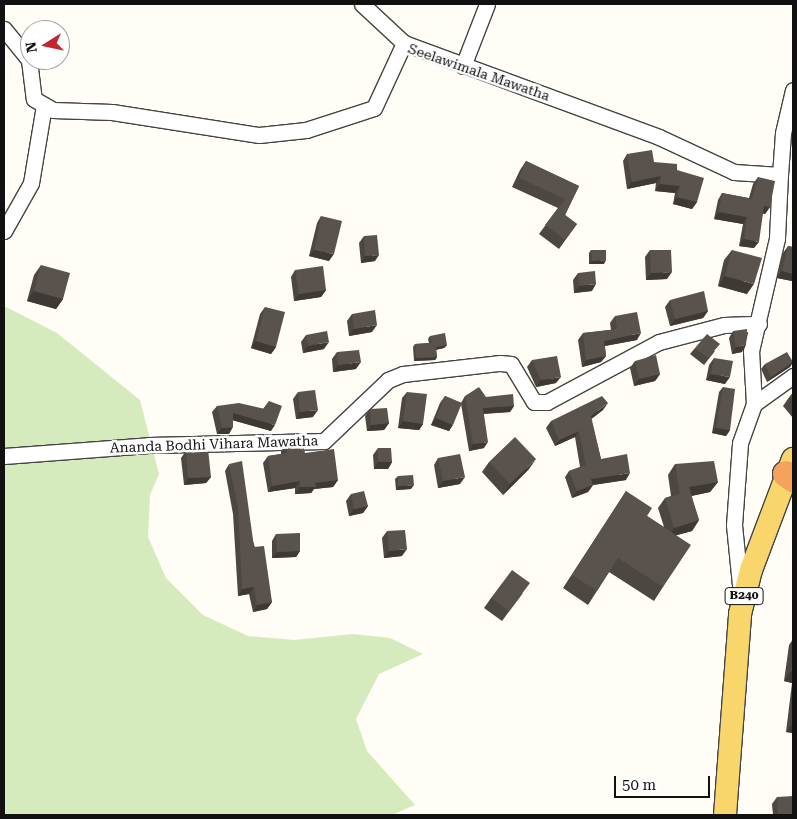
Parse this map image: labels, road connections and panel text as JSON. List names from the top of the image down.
{
  "streets": {
    "main road": ["B240"],
    "street": ["Seelawimala Mawatha", "Ananda Bodhi Vihara Mawatha"]
  },
  "scale_bar": "50 m",
  "north": "left"
}
